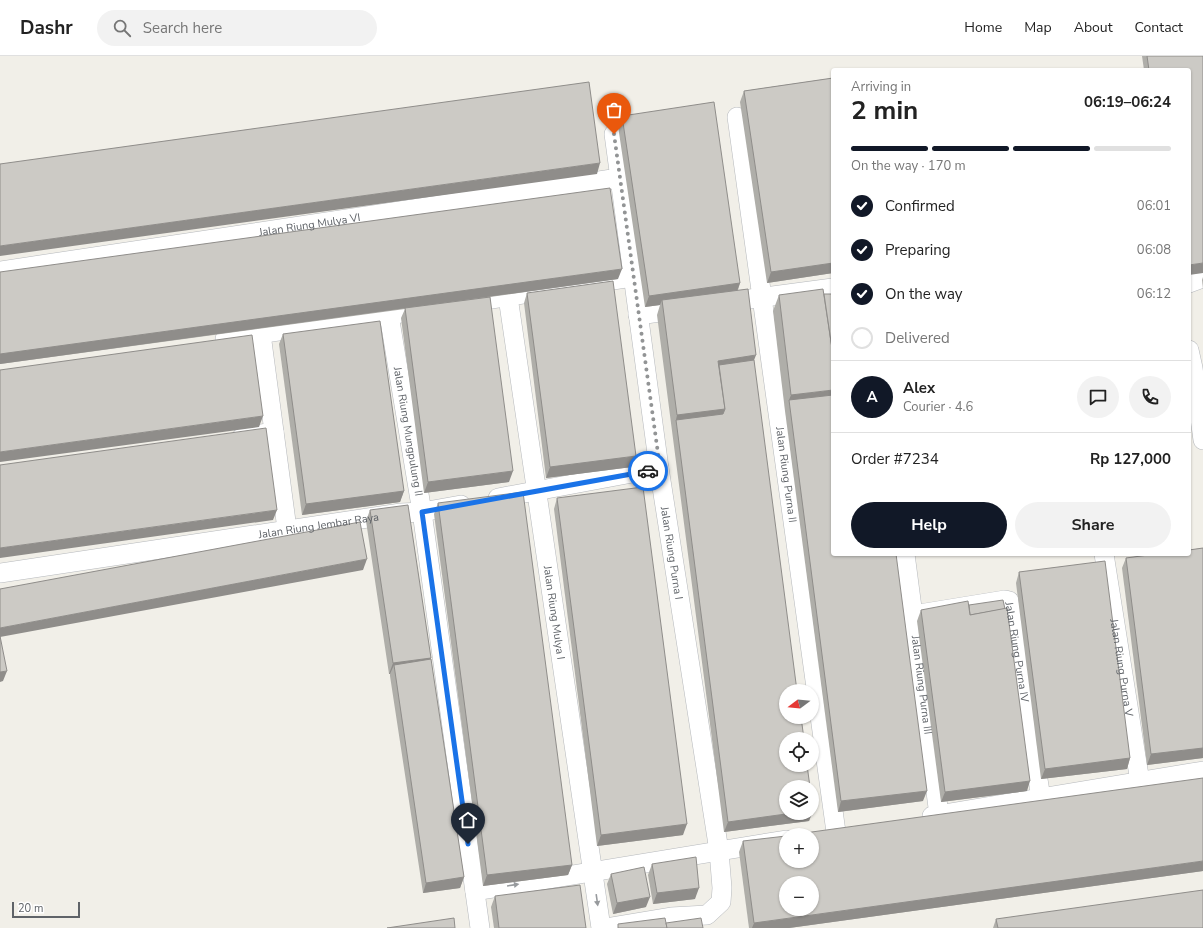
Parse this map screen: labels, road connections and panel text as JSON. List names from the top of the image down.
{
  "streets": {
    "street": [
      "Jalan Riung Mulya VI",
      "Jalan Riung Mungpulung II",
      "Jalan Riung Purna II",
      "Jalan Riung Jembar Raya",
      "Jalan Riung Purna I",
      "Jalan Riung Mulya I",
      "Jalan Riung Purna IV",
      "Jalan Riung Purna V",
      "Jalan Riung Purna III"
    ]
  },
  "crossings": [
    ["Jalan Riung Mulya VI", "Jalan Riung Purna I"],
    ["Jalan Riung Mungpulung II", "Jalan Riung Jembar Raya"],
    ["Jalan Riung Jembar Raya", "Jalan Riung Purna I"],
    ["Jalan Riung Jembar Raya", "Jalan Riung Mulya I"],
    ["Jalan Riung Purna IV", "Jalan Riung Purna III"]
  ],
  "scale_bar": "20 m",
  "north": "left",
  "page": {
    "header": "Dashr",
    "search": "Search here",
    "nav": [
      "Home",
      "Map",
      "About",
      "Contact"
    ],
    "heading": ["2 min", "Arriving in", "06:19–06:24"],
    "panel": [
      "Alex",
      "Courier · 4.6",
      "Order #7234",
      "Rp 127,000"
    ],
    "bar": "On the way · 170 m",
    "list": [
      ["Confirmed", "06:01"],
      ["Preparing", "06:08"],
      ["On the way", "06:12"],
      "Delivered"
    ],
    "round": "A",
    "buttons": ["Help", "Share"],
    "map_buttons": ["+", "−"],
    "scale": "20 m"
  }
}
